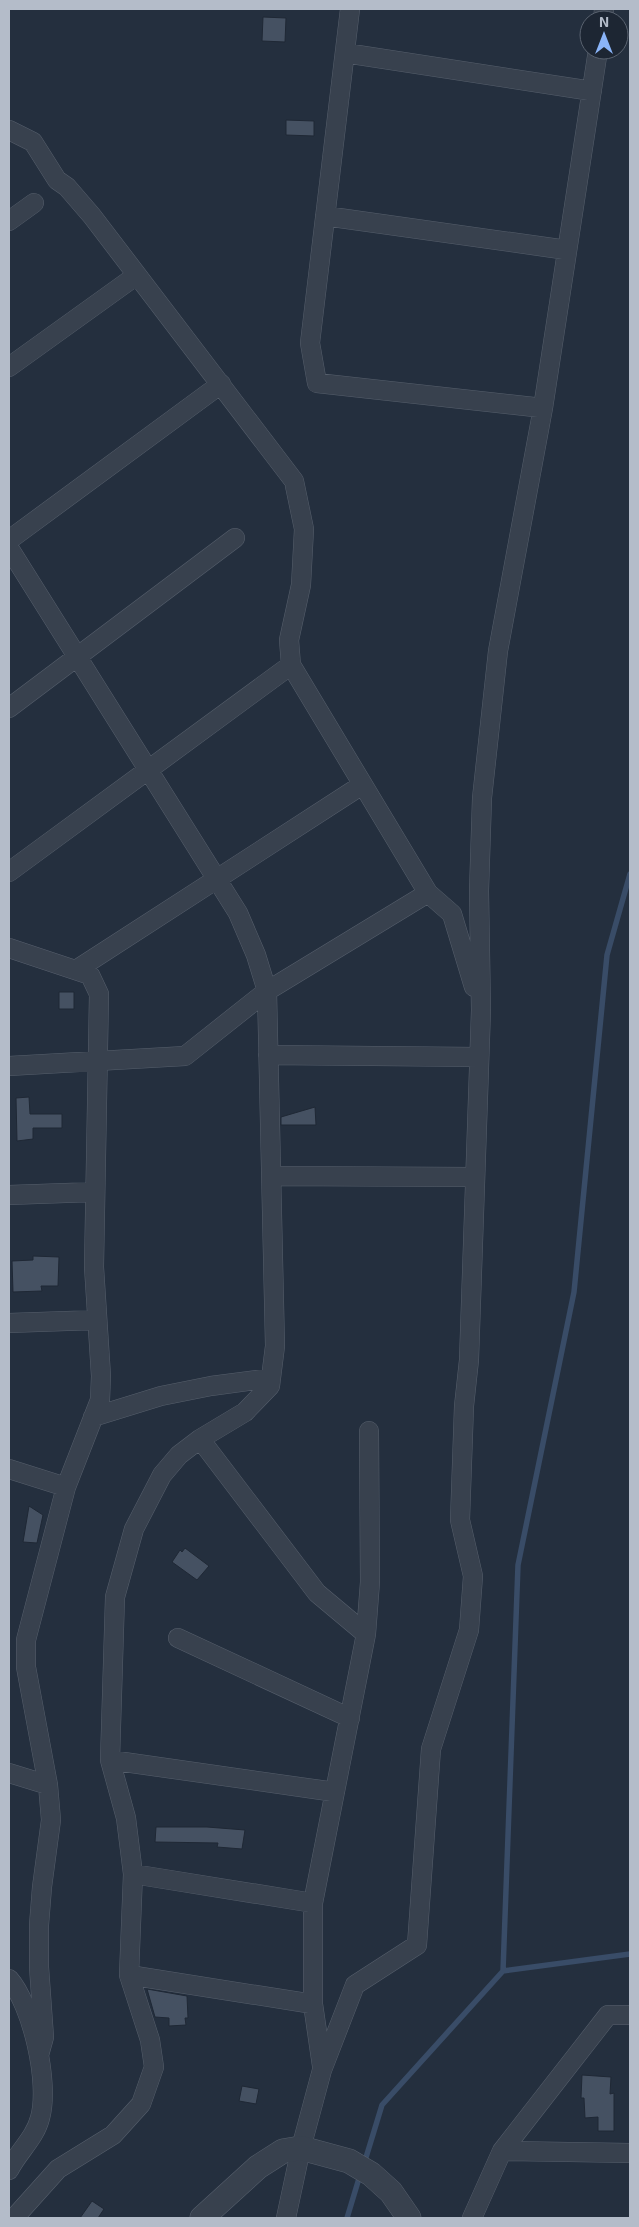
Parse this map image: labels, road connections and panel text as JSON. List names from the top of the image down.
{
  "north": "top"
}
